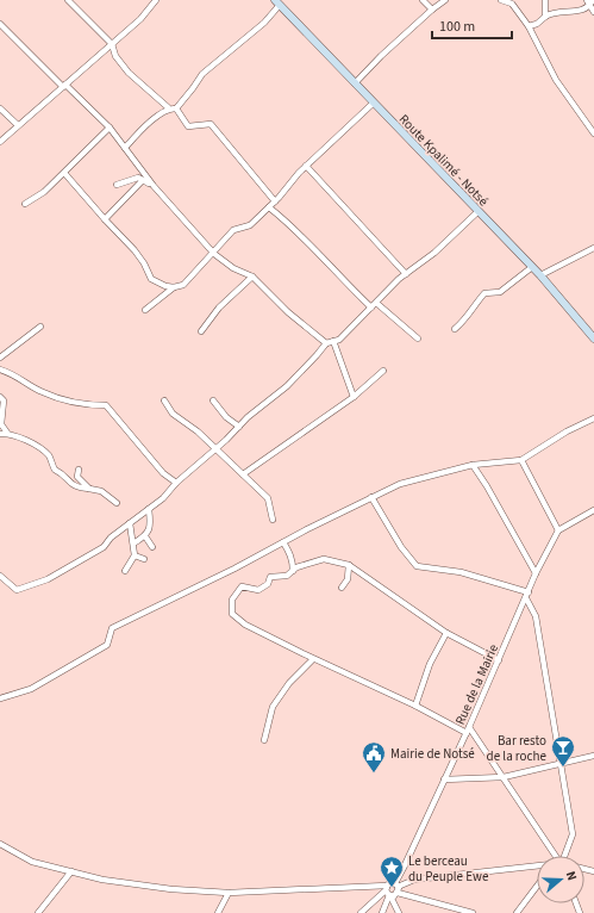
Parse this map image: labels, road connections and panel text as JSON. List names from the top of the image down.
{
  "streets": {
    "main road": ["Route Kpalimé - Notsé"],
    "street": ["Rue de la Mairie"]
  },
  "places": {
    "bar": ["Bar resto de la roche"],
    "public building": ["Mairie de Notsé"],
    "place": ["Le berceau du Peuple Ewe"]
  },
  "scale_bar": "100 m",
  "north": "right"
}
